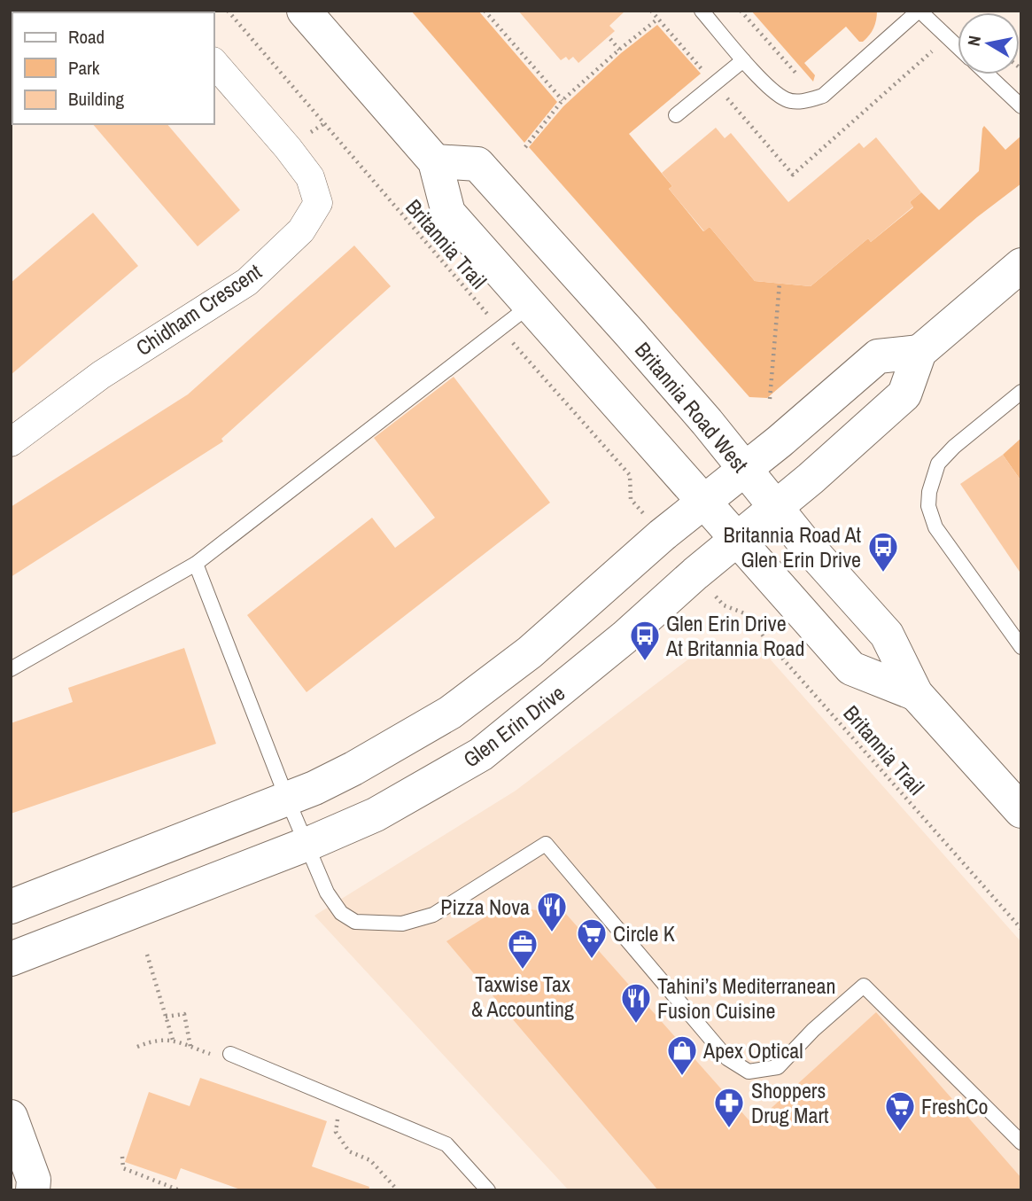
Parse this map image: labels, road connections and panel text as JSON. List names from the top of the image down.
{
  "streets": {
    "street": ["Chidham Crescent", "Britannia Road West", "Glen Erin Drive"],
    "path": ["Britannia Trail"]
  },
  "crossings": [
    ["Britannia Road West", "Glen Erin Drive"]
  ],
  "places": {
    "bus stop": ["Britannia Road At Glen Erin Drive", "Glen Erin Drive At Britannia Road"],
    "restaurant": ["Pizza Nova", "Tahini’s Mediterranean Fusion Cuisine"],
    "supermarket": ["Circle K", "FreshCo"],
    "office": ["Taxwise Tax & Accounting"],
    "shop": ["Apex Optical"],
    "pharmacy": ["Shoppers Drug Mart"]
  },
  "legend": ["Road", "Park", "Building"],
  "north": "left"
}
